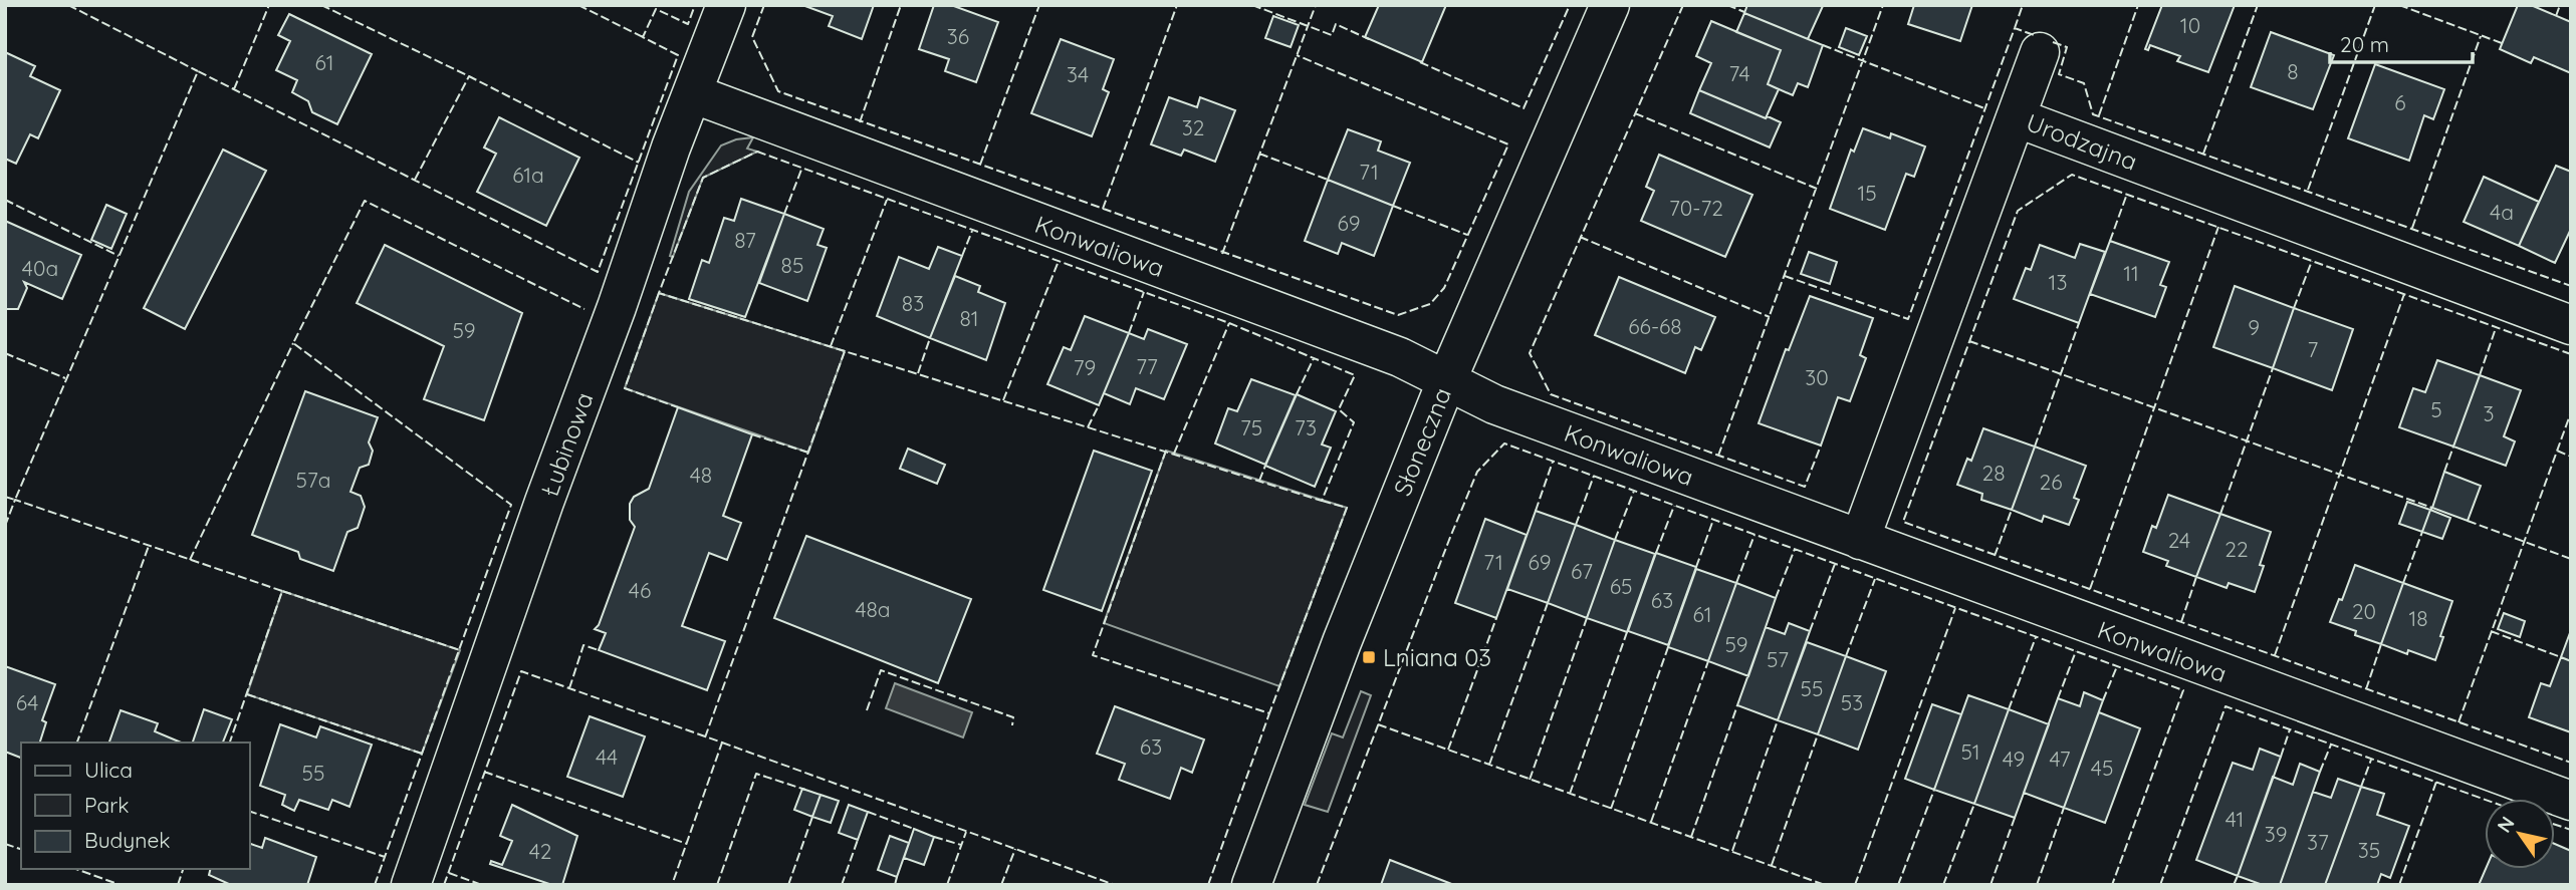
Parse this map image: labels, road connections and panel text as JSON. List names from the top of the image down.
{
  "streets": {
    "street": [
      "Urodzajna",
      "Konwaliowa",
      "Słoneczna",
      "Łubinowa"
    ]
  },
  "crossings": [
    ["Urodzajna", "Konwaliowa"],
    ["Konwaliowa", "Słoneczna"],
    ["Konwaliowa", "Łubinowa"]
  ],
  "places": {
    "transit": ["Lniana 03"]
  },
  "house_numbers": [
    "10",
    "36",
    "61",
    "8",
    "74",
    "34",
    "6",
    "32",
    "71",
    "61a",
    "15",
    "70-72",
    "4a",
    "69",
    "87",
    "85",
    "40a",
    "11",
    "13",
    "83",
    "81",
    "66-68",
    "9",
    "59",
    "7",
    "77",
    "79",
    "30",
    "5",
    "3",
    "75",
    "73",
    "28",
    "48",
    "57a",
    "26",
    "24",
    "22",
    "71",
    "69",
    "67",
    "65",
    "46",
    "63",
    "48a",
    "20",
    "61",
    "18",
    "59",
    "57",
    "55",
    "64",
    "53",
    "63",
    "51",
    "44",
    "49",
    "47",
    "45",
    "55",
    "41",
    "39",
    "37",
    "35",
    "42"
  ],
  "legend": ["Ulica", "Park", "Budynek"],
  "scale_bar": "20 m",
  "north": "top left"
}
